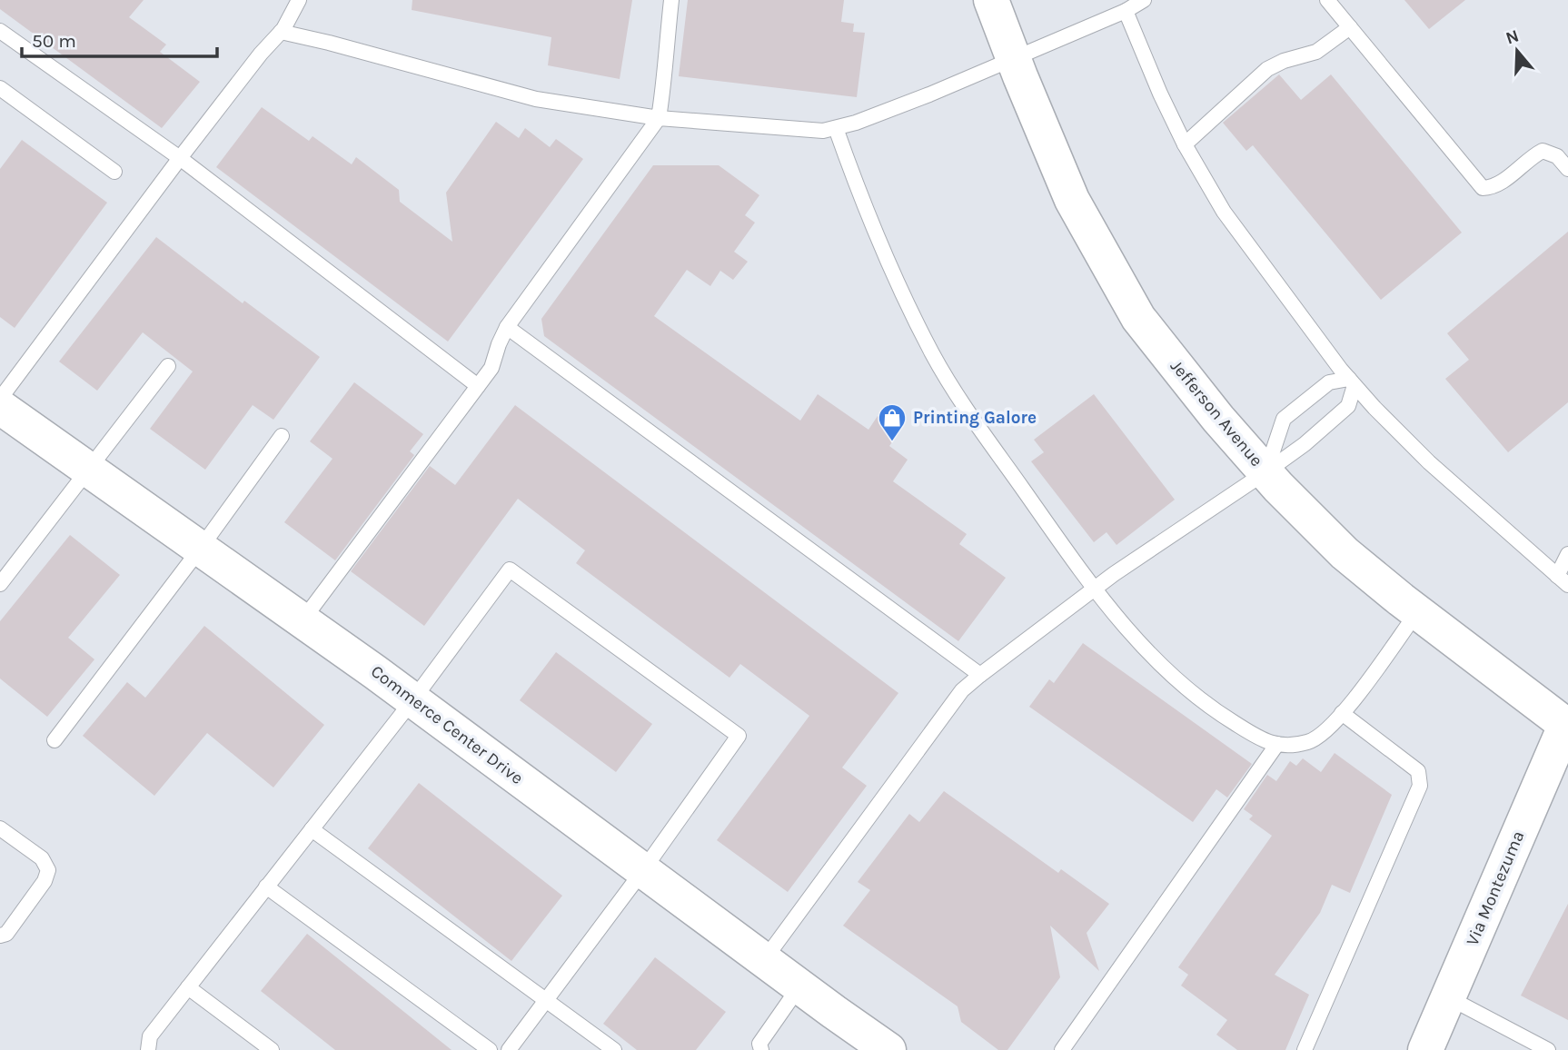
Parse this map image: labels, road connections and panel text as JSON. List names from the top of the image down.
{
  "streets": {
    "street": ["Jefferson Avenue", "Commerce Center Drive", "Via Montezuma"]
  },
  "crossings": [
    ["Jefferson Avenue", "Via Montezuma"]
  ],
  "places": {
    "shop": ["Printing Galore"]
  },
  "scale_bar": "50 m",
  "north": "top"
}
